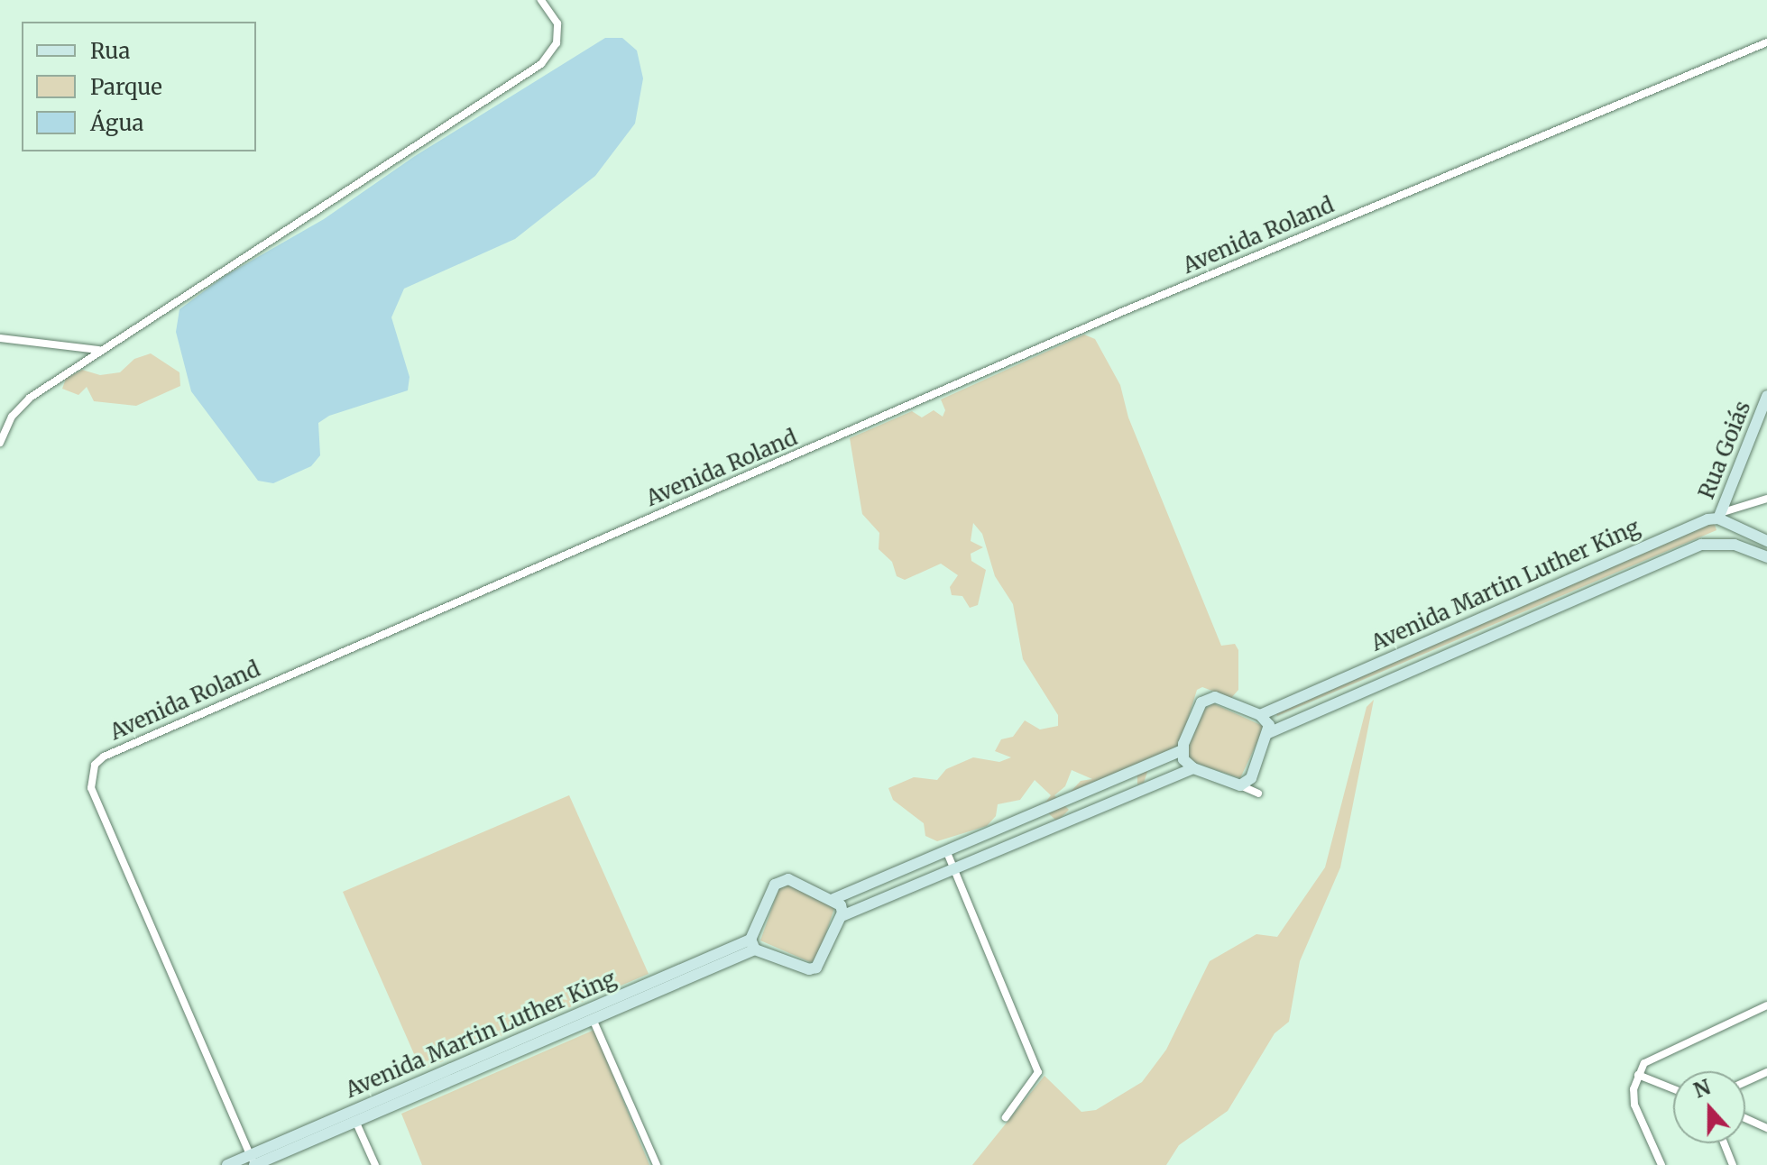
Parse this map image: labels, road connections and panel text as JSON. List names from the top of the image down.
{
  "streets": {
    "main road": ["Rua Goiás", "Avenida Martin Luther King"],
    "street": ["Avenida Roland"]
  },
  "crossings": [
    ["Avenida Roland", "Avenida Martin Luther King"],
    ["Rua Goiás", "Avenida Martin Luther King"]
  ],
  "legend": ["Rua", "Parque", "Água"],
  "north": "top"
}
